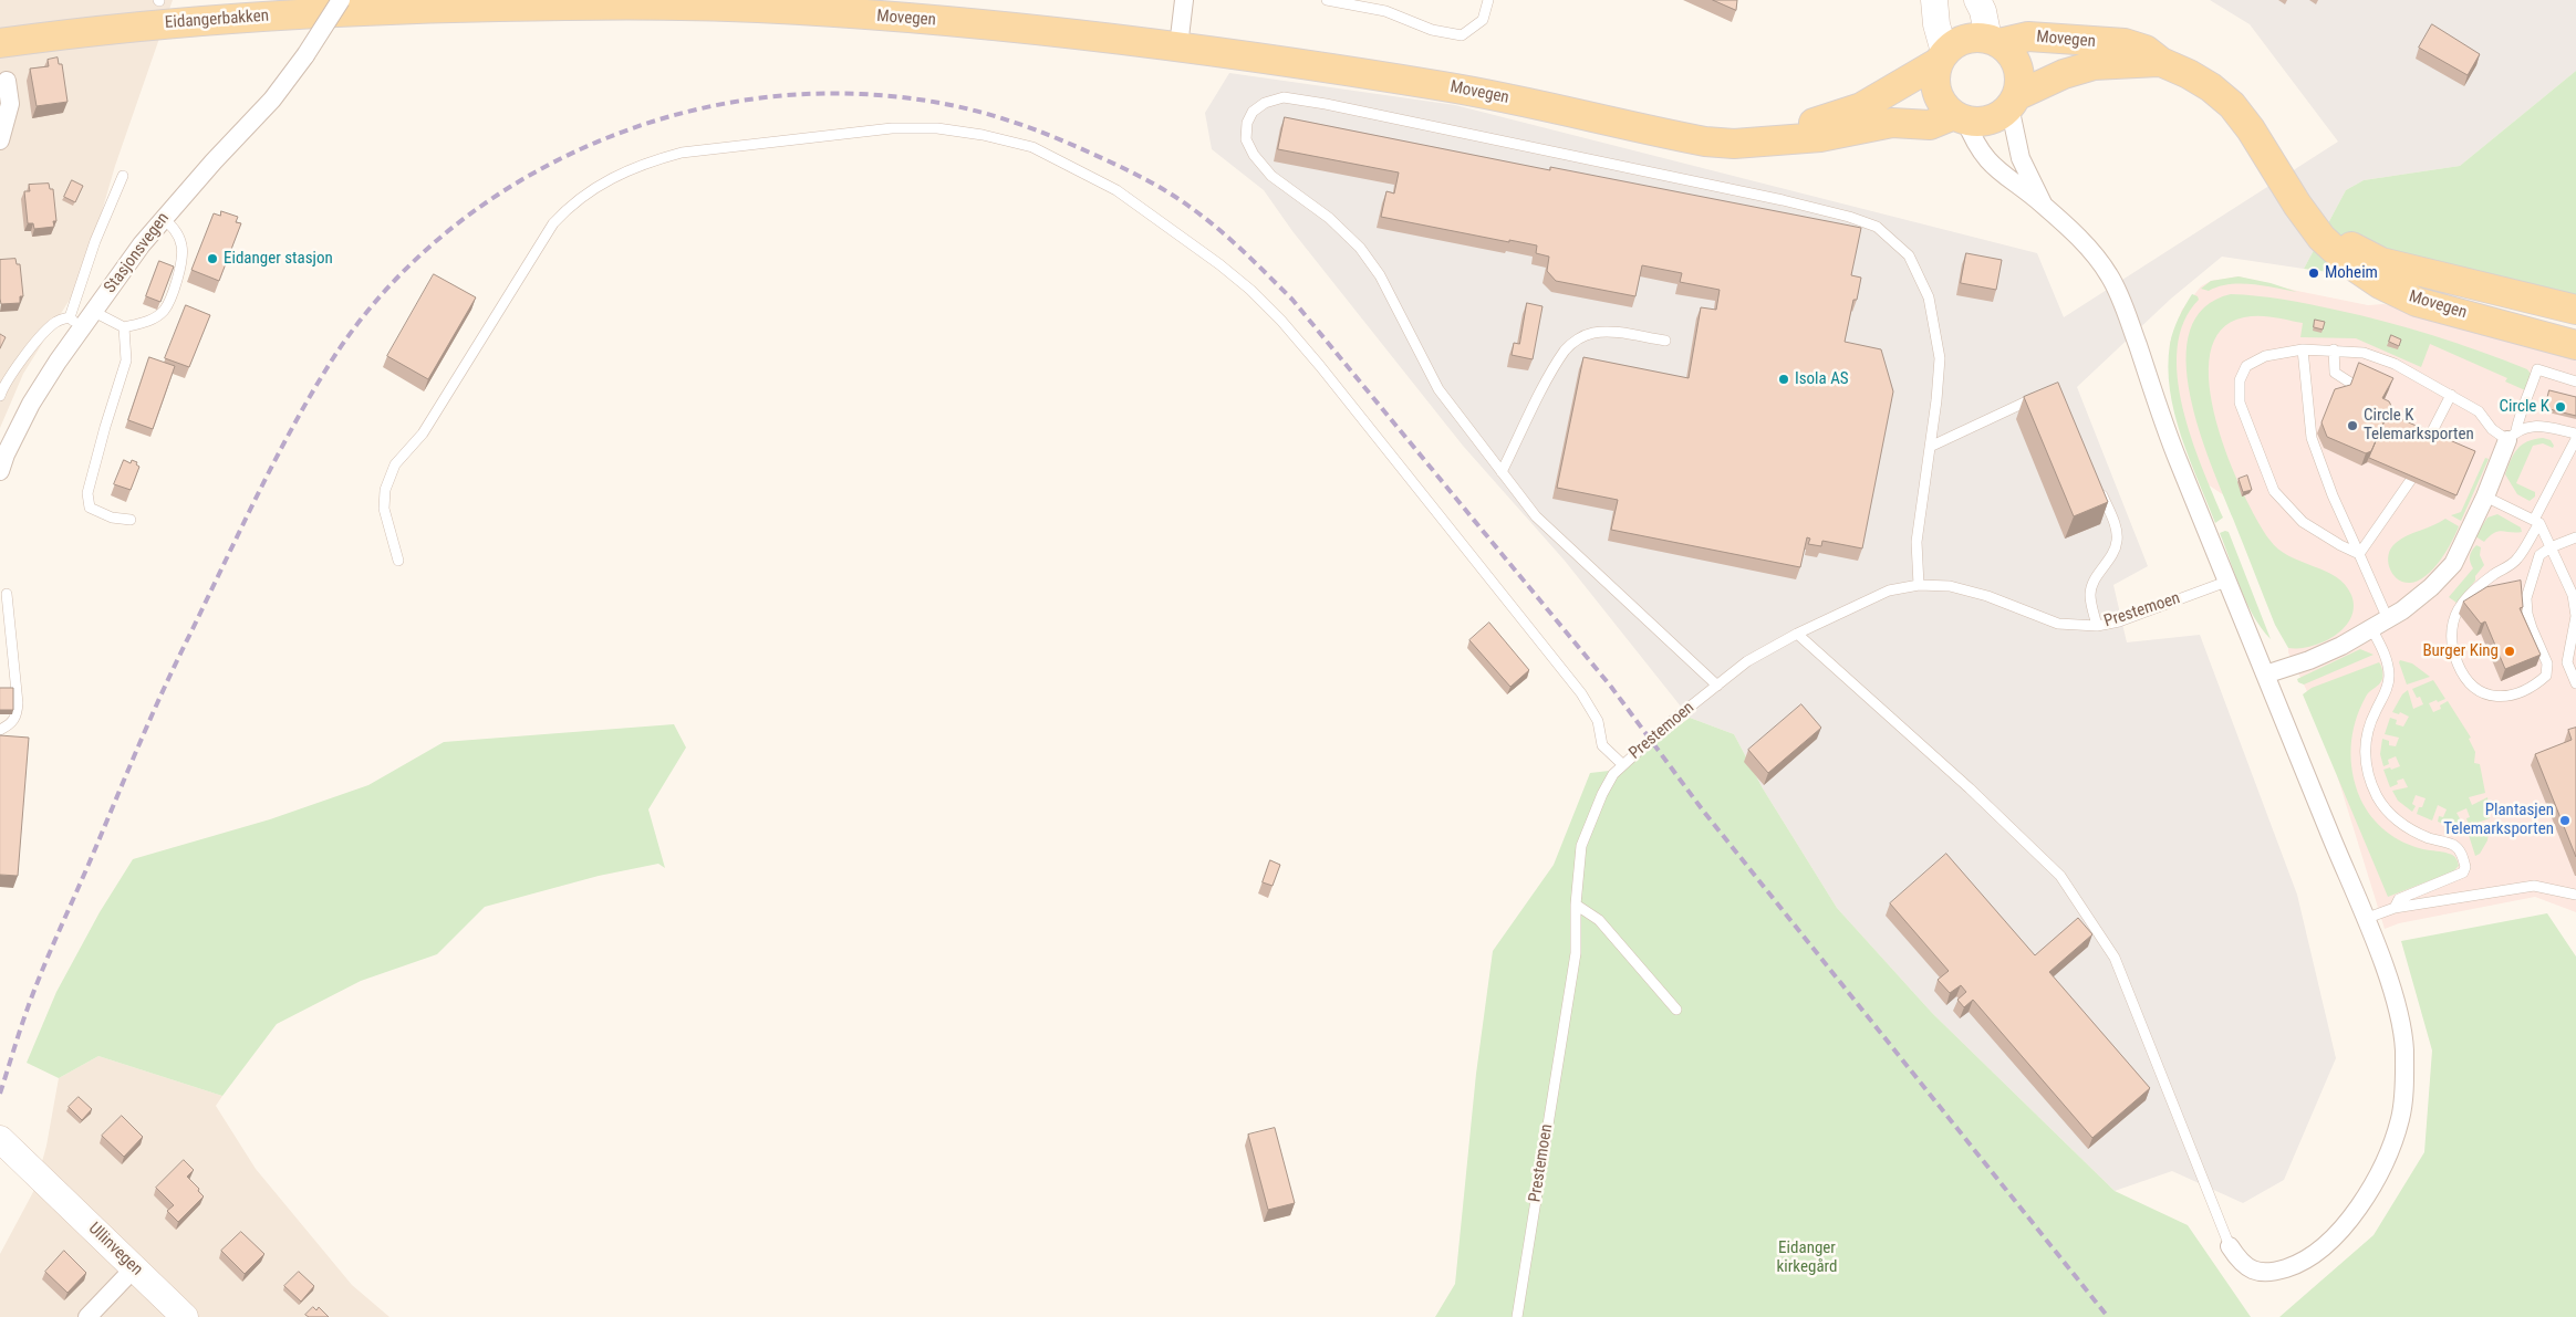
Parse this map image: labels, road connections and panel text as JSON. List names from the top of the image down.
{
  "streets": {
    "main road": ["Movegen", "Eidangerbakken", "Ullinvegen"],
    "street": ["Stasjonsvegen"],
    "lane": ["Prestemoen"]
  },
  "crossings": [
    ["Movegen", "Eidangerbakken"]
  ],
  "parks": ["Eidanger kirkegård"],
  "places": [
    "Eidanger stasjon",
    "Moheim",
    "Isola AS",
    "Circle K",
    "Circle K Telemarksporten",
    "Burger King",
    "Plantasjen Telemarksporten"
  ]
}
